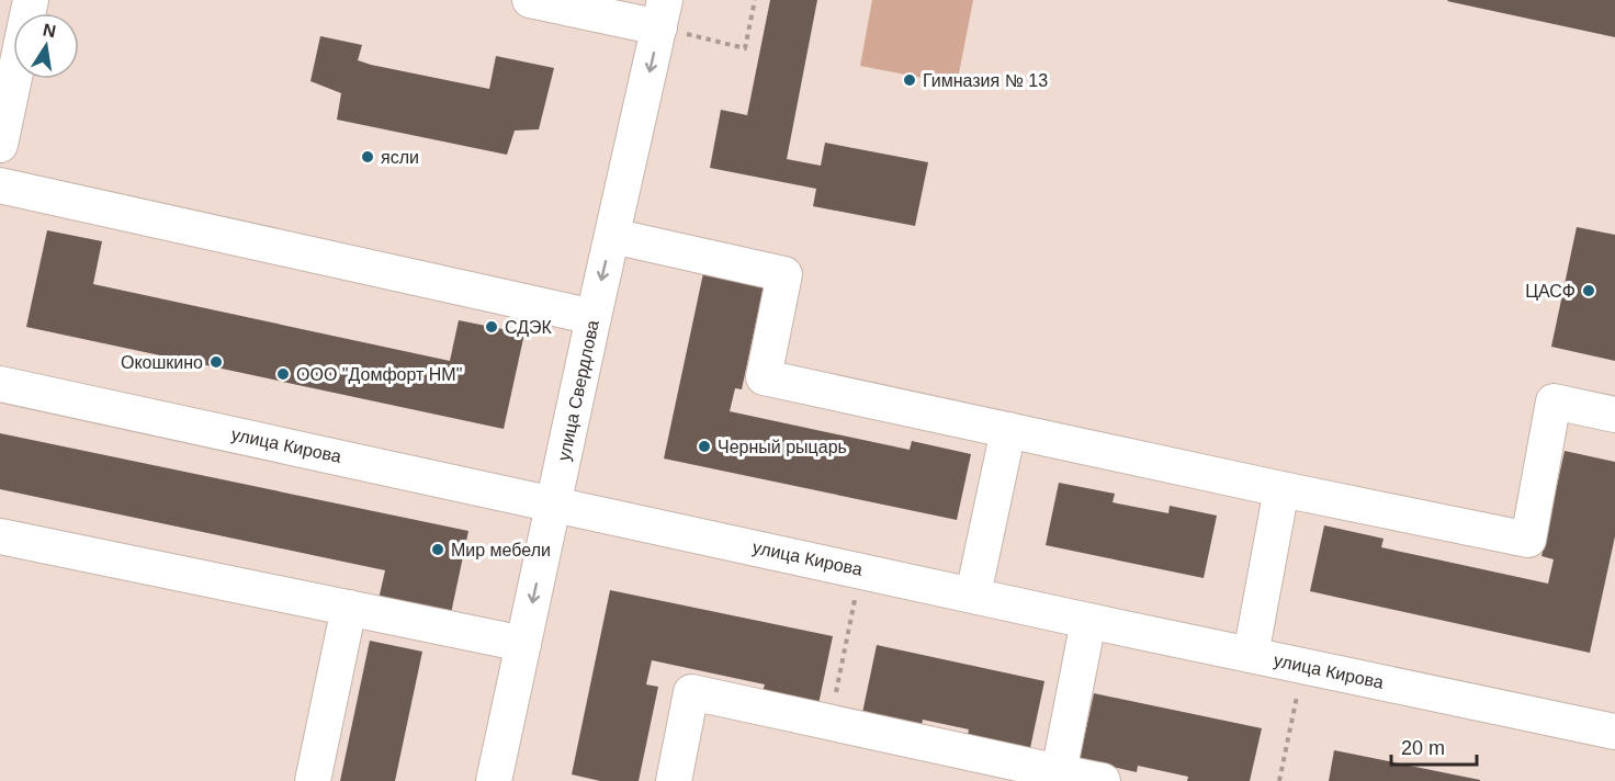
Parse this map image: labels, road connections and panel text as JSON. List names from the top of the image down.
{
  "streets": {
    "street": ["улица Свердлова", "улица Кирова"]
  },
  "crossings": [
    ["улица Свердлова", "улица Кирова"]
  ],
  "one_way": ["улица Свердлова"],
  "places": [
    "Гимназия № 13",
    "ясли",
    "ЦАСФ",
    "СДЭК",
    "Окошкино",
    "ООО \"Домфорт НМ\"",
    "Черный рыцарь",
    "Мир мебели"
  ],
  "scale_bar": "20 m",
  "north": "top"
}
